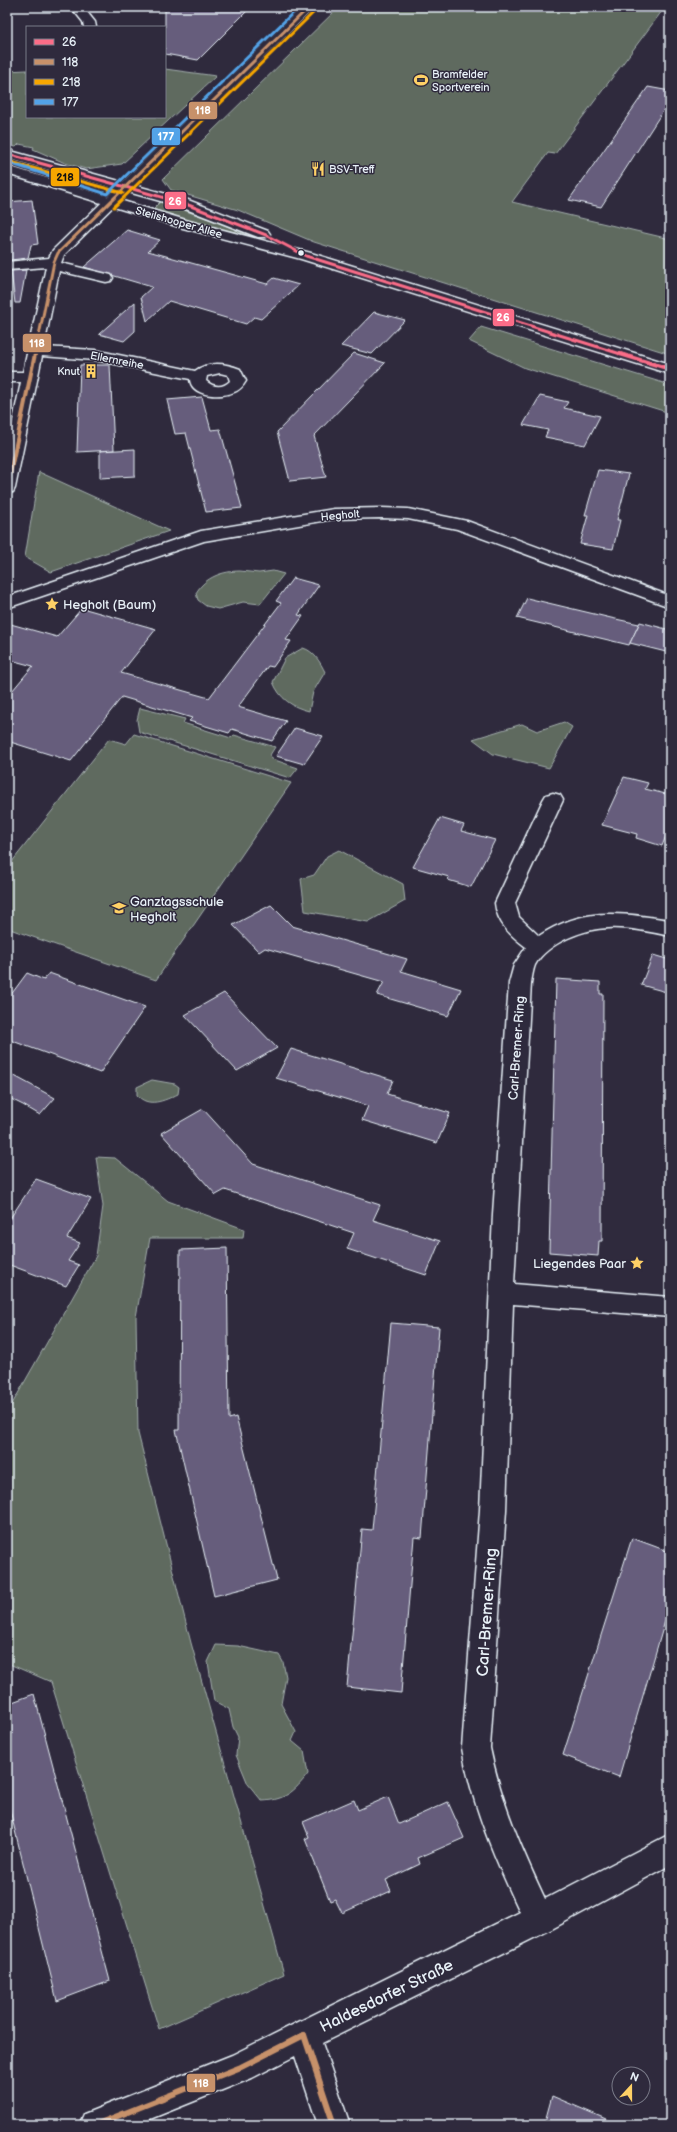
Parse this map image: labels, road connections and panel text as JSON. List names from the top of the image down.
{
  "streets": {
    "street": [
      "Steilshooper Allee",
      "Ellernreihe",
      "Hegholt",
      "Carl-Bremer-Ring",
      "Haldesdorfer Straße"
    ]
  },
  "crossings": [
    ["Carl-Bremer-Ring", "Haldesdorfer Straße"]
  ],
  "places": {
    "sports": ["Bramfelder Sportverein"],
    "restaurant": ["BSV-Treff"],
    "building": ["Knut"],
    "place": ["Hegholt (Baum)", "Liegendes Paar"],
    "school or university": ["Ganztagsschule Hegholt"]
  },
  "lines": [
    "transit line 118",
    "transit line 177",
    "transit line 218",
    "transit line 26"
  ],
  "legend": [
    "26",
    "118",
    "218",
    "177"
  ],
  "north": "top"
}
